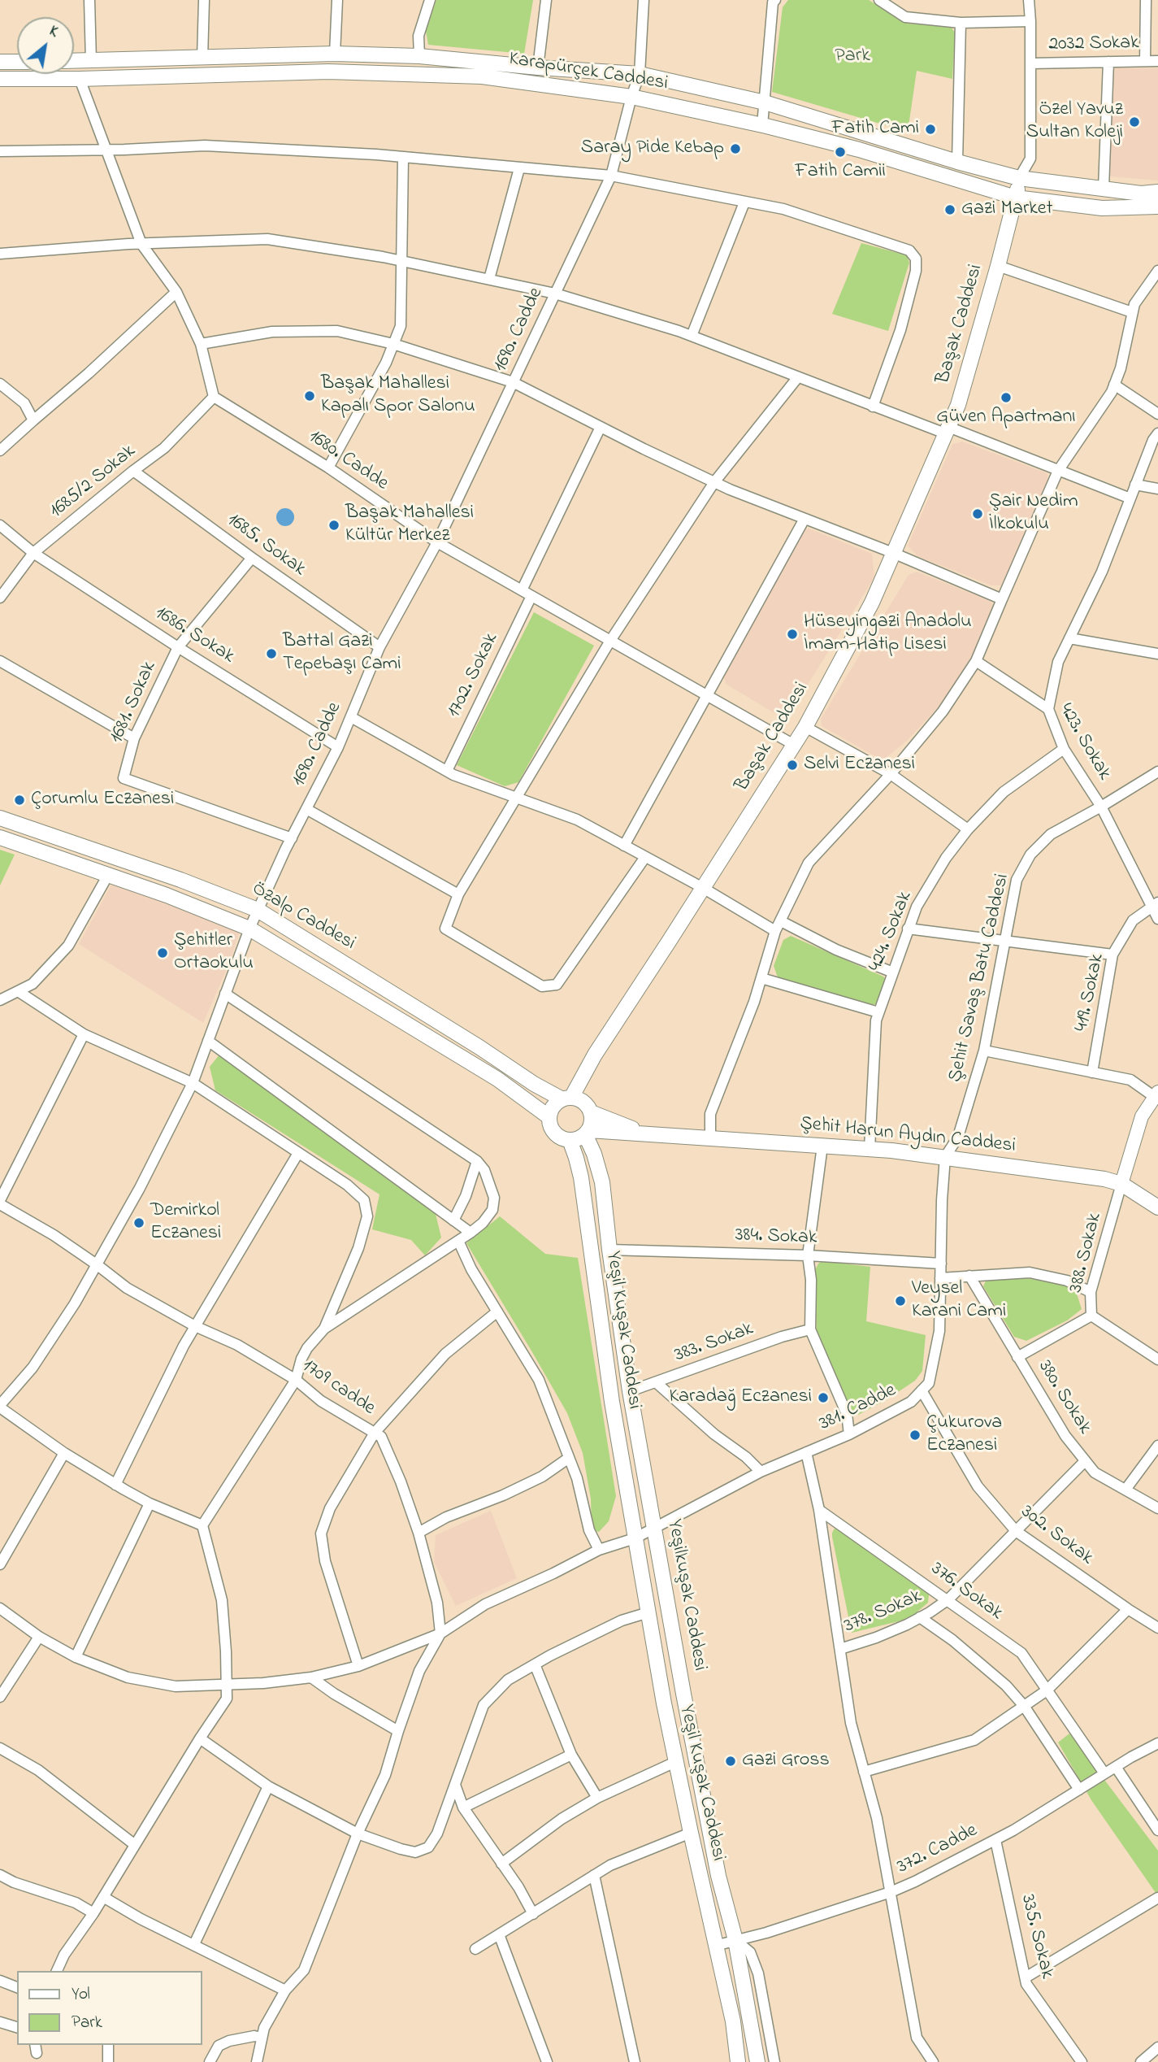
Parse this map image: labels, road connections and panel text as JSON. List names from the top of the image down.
{
  "streets": {
    "main road": [
      "Karapürçek Caddesi",
      "Başak Caddesi",
      "Özalp Caddesi",
      "Şehit Harun Aydın Caddesi",
      "Yeşil Kuşak Caddesi",
      "Yeşilkuşak Caddesi"
    ],
    "street": [
      "2032 Sokak",
      "1690. Cadde",
      "1680. Cadde",
      "1685/2 Sokak",
      "1685. Sokak",
      "1686. Sokak",
      "1702. Sokak",
      "1681. Sokak",
      "423. Sokak",
      "424. Sokak",
      "Şehit Savaş Batu Caddesi",
      "419. Sokak",
      "384. Sokak",
      "388. Sokak",
      "383. Sokak",
      "1709 cadde",
      "380. Sokak",
      "381. Cadde",
      "302. Sokak",
      "376. Sokak",
      "378. Sokak",
      "372. Cadde",
      "335. Sokak"
    ]
  },
  "crossings": [
    ["Karapürçek Caddesi", "Başak Caddesi"],
    ["Karapürçek Caddesi", "1690. Cadde"],
    ["Başak Caddesi", "1680. Cadde"],
    ["Başak Caddesi", "Özalp Caddesi"],
    ["Başak Caddesi", "Şehit Harun Aydın Caddesi"],
    ["Başak Caddesi", "Yeşil Kuşak Caddesi"],
    ["Başak Caddesi", "Yeşilkuşak Caddesi"],
    ["1690. Cadde", "1680. Cadde"],
    ["1690. Cadde", "1685. Sokak"],
    ["1690. Cadde", "1686. Sokak"],
    ["1690. Cadde", "1681. Sokak"],
    ["1690. Cadde", "Özalp Caddesi"],
    ["1690. Cadde", "1709 cadde"],
    ["1680. Cadde", "1685/2 Sokak"],
    ["1680. Cadde", "1702. Sokak"],
    ["1685/2 Sokak", "1685. Sokak"],
    ["1685/2 Sokak", "1686. Sokak"],
    ["1685. Sokak", "1681. Sokak"],
    ["1686. Sokak", "1681. Sokak"],
    ["423. Sokak", "424. Sokak"],
    ["423. Sokak", "Şehit Savaş Batu Caddesi"],
    ["423. Sokak", "419. Sokak"],
    ["Özalp Caddesi", "Şehit Harun Aydın Caddesi"],
    ["Özalp Caddesi", "Yeşil Kuşak Caddesi"],
    ["Özalp Caddesi", "Yeşilkuşak Caddesi"],
    ["424. Sokak", "Şehit Harun Aydın Caddesi"],
    ["Şehit Savaş Batu Caddesi", "Şehit Harun Aydın Caddesi"],
    ["Şehit Savaş Batu Caddesi", "381. Cadde"],
    ["Şehit Harun Aydın Caddesi", "388. Sokak"],
    ["Şehit Harun Aydın Caddesi", "Yeşil Kuşak Caddesi"],
    ["Şehit Harun Aydın Caddesi", "381. Cadde"],
    ["Şehit Harun Aydın Caddesi", "Yeşilkuşak Caddesi"],
    ["384. Sokak", "381. Cadde"],
    ["384. Sokak", "Yeşilkuşak Caddesi"],
    ["388. Sokak", "380. Sokak"],
    ["Yeşil Kuşak Caddesi", "381. Cadde"],
    ["Yeşil Kuşak Caddesi", "Yeşilkuşak Caddesi"],
    ["Yeşil Kuşak Caddesi", "372. Cadde"],
    ["383. Sokak", "Yeşilkuşak Caddesi"],
    ["1709 cadde", "381. Cadde"],
    ["380. Sokak", "378. Sokak"],
    ["381. Cadde", "302. Sokak"],
    ["381. Cadde", "Yeşilkuşak Caddesi"],
    ["302. Sokak", "378. Sokak"],
    ["376. Sokak", "378. Sokak"],
    ["376. Sokak", "372. Cadde"],
    ["Yeşilkuşak Caddesi", "372. Cadde"],
    ["372. Cadde", "335. Sokak"]
  ],
  "parks": ["Park"],
  "places": [
    "Özel Yavuz Sultan Koleji",
    "Fatih Cami",
    "Saray Pide Kebap",
    "Fatih Camii",
    "Gazi Market",
    "Başak Mahallesi Kapalı Spor Salonu",
    "Güven Apartmanı",
    "Şair Nedim İlkokulu",
    "Başak Mahallesi Kültür Merkez",
    "Hüseyingazi Anadolu İmam-Hatip Lisesi",
    "Battal Gazi Tepebaşı Cami",
    "Selvi Eczanesi",
    "Çorumlu Eczanesi",
    "Şehitler Ortaokulu",
    "Demirkol Eczanesi",
    "Veysel Karani Cami",
    "Karadağ Eczanesi",
    "Çukurova Eczanesi",
    "Gazi Gross"
  ],
  "legend": ["Yol", "Park"],
  "north": "top right"
}
